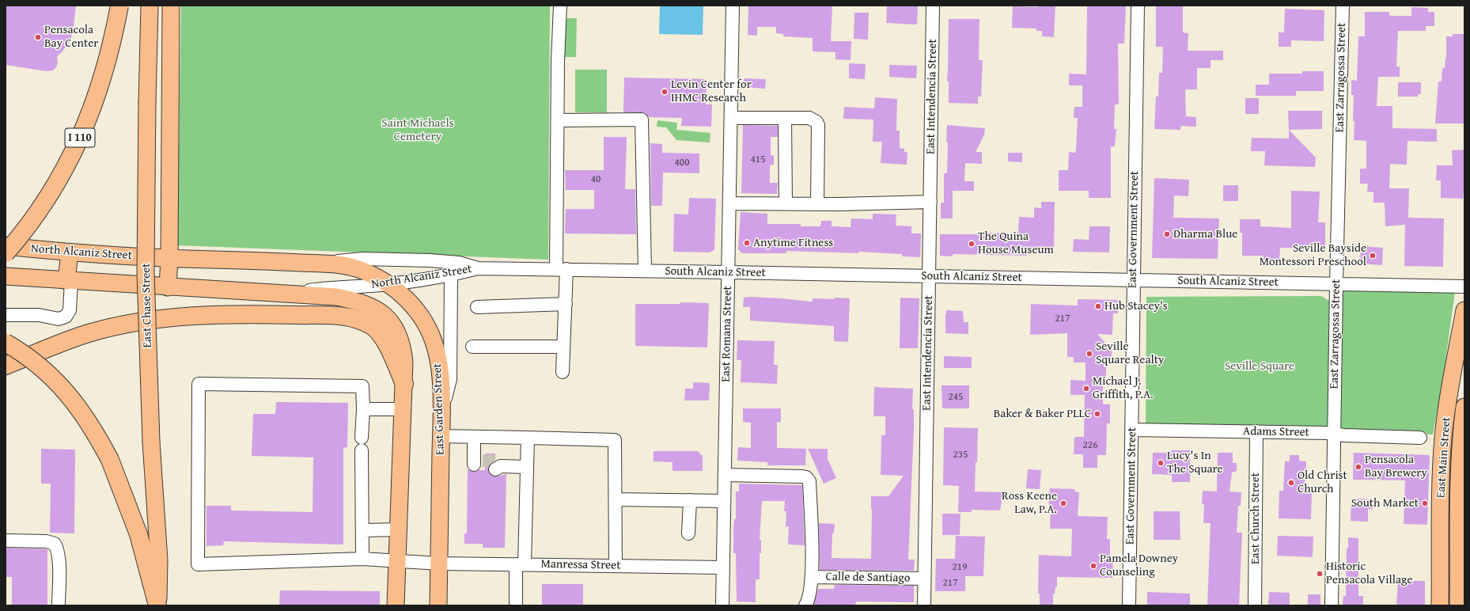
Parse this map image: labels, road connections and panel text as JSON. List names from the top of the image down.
{
  "streets": {
    "highway": ["I 110"],
    "main road": [
      "North Alcaniz Street",
      "East Chase Street",
      "East Garden Street",
      "East Main Street"
    ],
    "street": [
      "East Zarragossa Street",
      "East Intendencia Street",
      "East Government Street",
      "South Alcaniz Street",
      "East Romana Street",
      "Adams Street",
      "East Church Street",
      "Manressa Street",
      "Calle de Santiago"
    ]
  },
  "crossings": [
    ["East Zarragossa Street", "South Alcaniz Street"],
    ["East Zarragossa Street", "Adams Street"],
    ["East Intendencia Street", "South Alcaniz Street"],
    ["East Intendencia Street", "Calle de Santiago"],
    ["East Government Street", "South Alcaniz Street"],
    ["East Government Street", "Adams Street"],
    ["North Alcaniz Street", "South Alcaniz Street"],
    ["North Alcaniz Street", "East Chase Street"],
    ["North Alcaniz Street", "East Garden Street"],
    ["South Alcaniz Street", "East Romana Street"],
    ["East Romana Street", "Manressa Street"],
    ["East Garden Street", "Manressa Street"],
    ["Adams Street", "East Church Street"]
  ],
  "parks": ["Saint Michaels Cemetery", "Seville Square"],
  "places": [
    "Pensacola Bay Center",
    "Levin Center for IHMC Research",
    "Dharma Blue",
    "Anytime Fitness",
    "The Quina House Museum",
    "Seville Bayside Montessori Preschool",
    "Hub Stacey's",
    "Seville Square Realty",
    "Michael J. Griffith, P.A.",
    "Baker & Baker PLLC",
    "Lucy's In The Square",
    "Pensacola Bay Brewery",
    "Old Christ Church",
    "Ross Keene Law, P.A.",
    "South Market",
    "Pamela Downey Counseling",
    "Historic Pensacola Village"
  ],
  "house_numbers": [
    "415",
    "400",
    "40",
    "217",
    "245",
    "226",
    "235",
    "219",
    "217"
  ]
}
